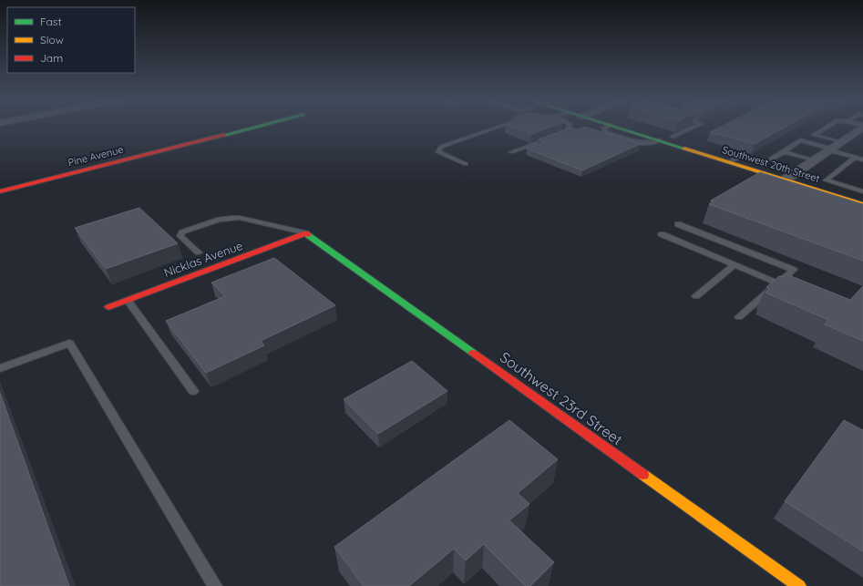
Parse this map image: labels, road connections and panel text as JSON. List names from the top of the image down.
{
  "streets": {
    "street": [
      "Pine Avenue",
      "Southwest 20th Street",
      "Nicklas Avenue",
      "Southwest 23rd Street"
    ]
  },
  "crossings": [
    ["Nicklas Avenue", "Southwest 23rd Street"]
  ],
  "legend": ["Fast", "Slow", "Jam"]
}
